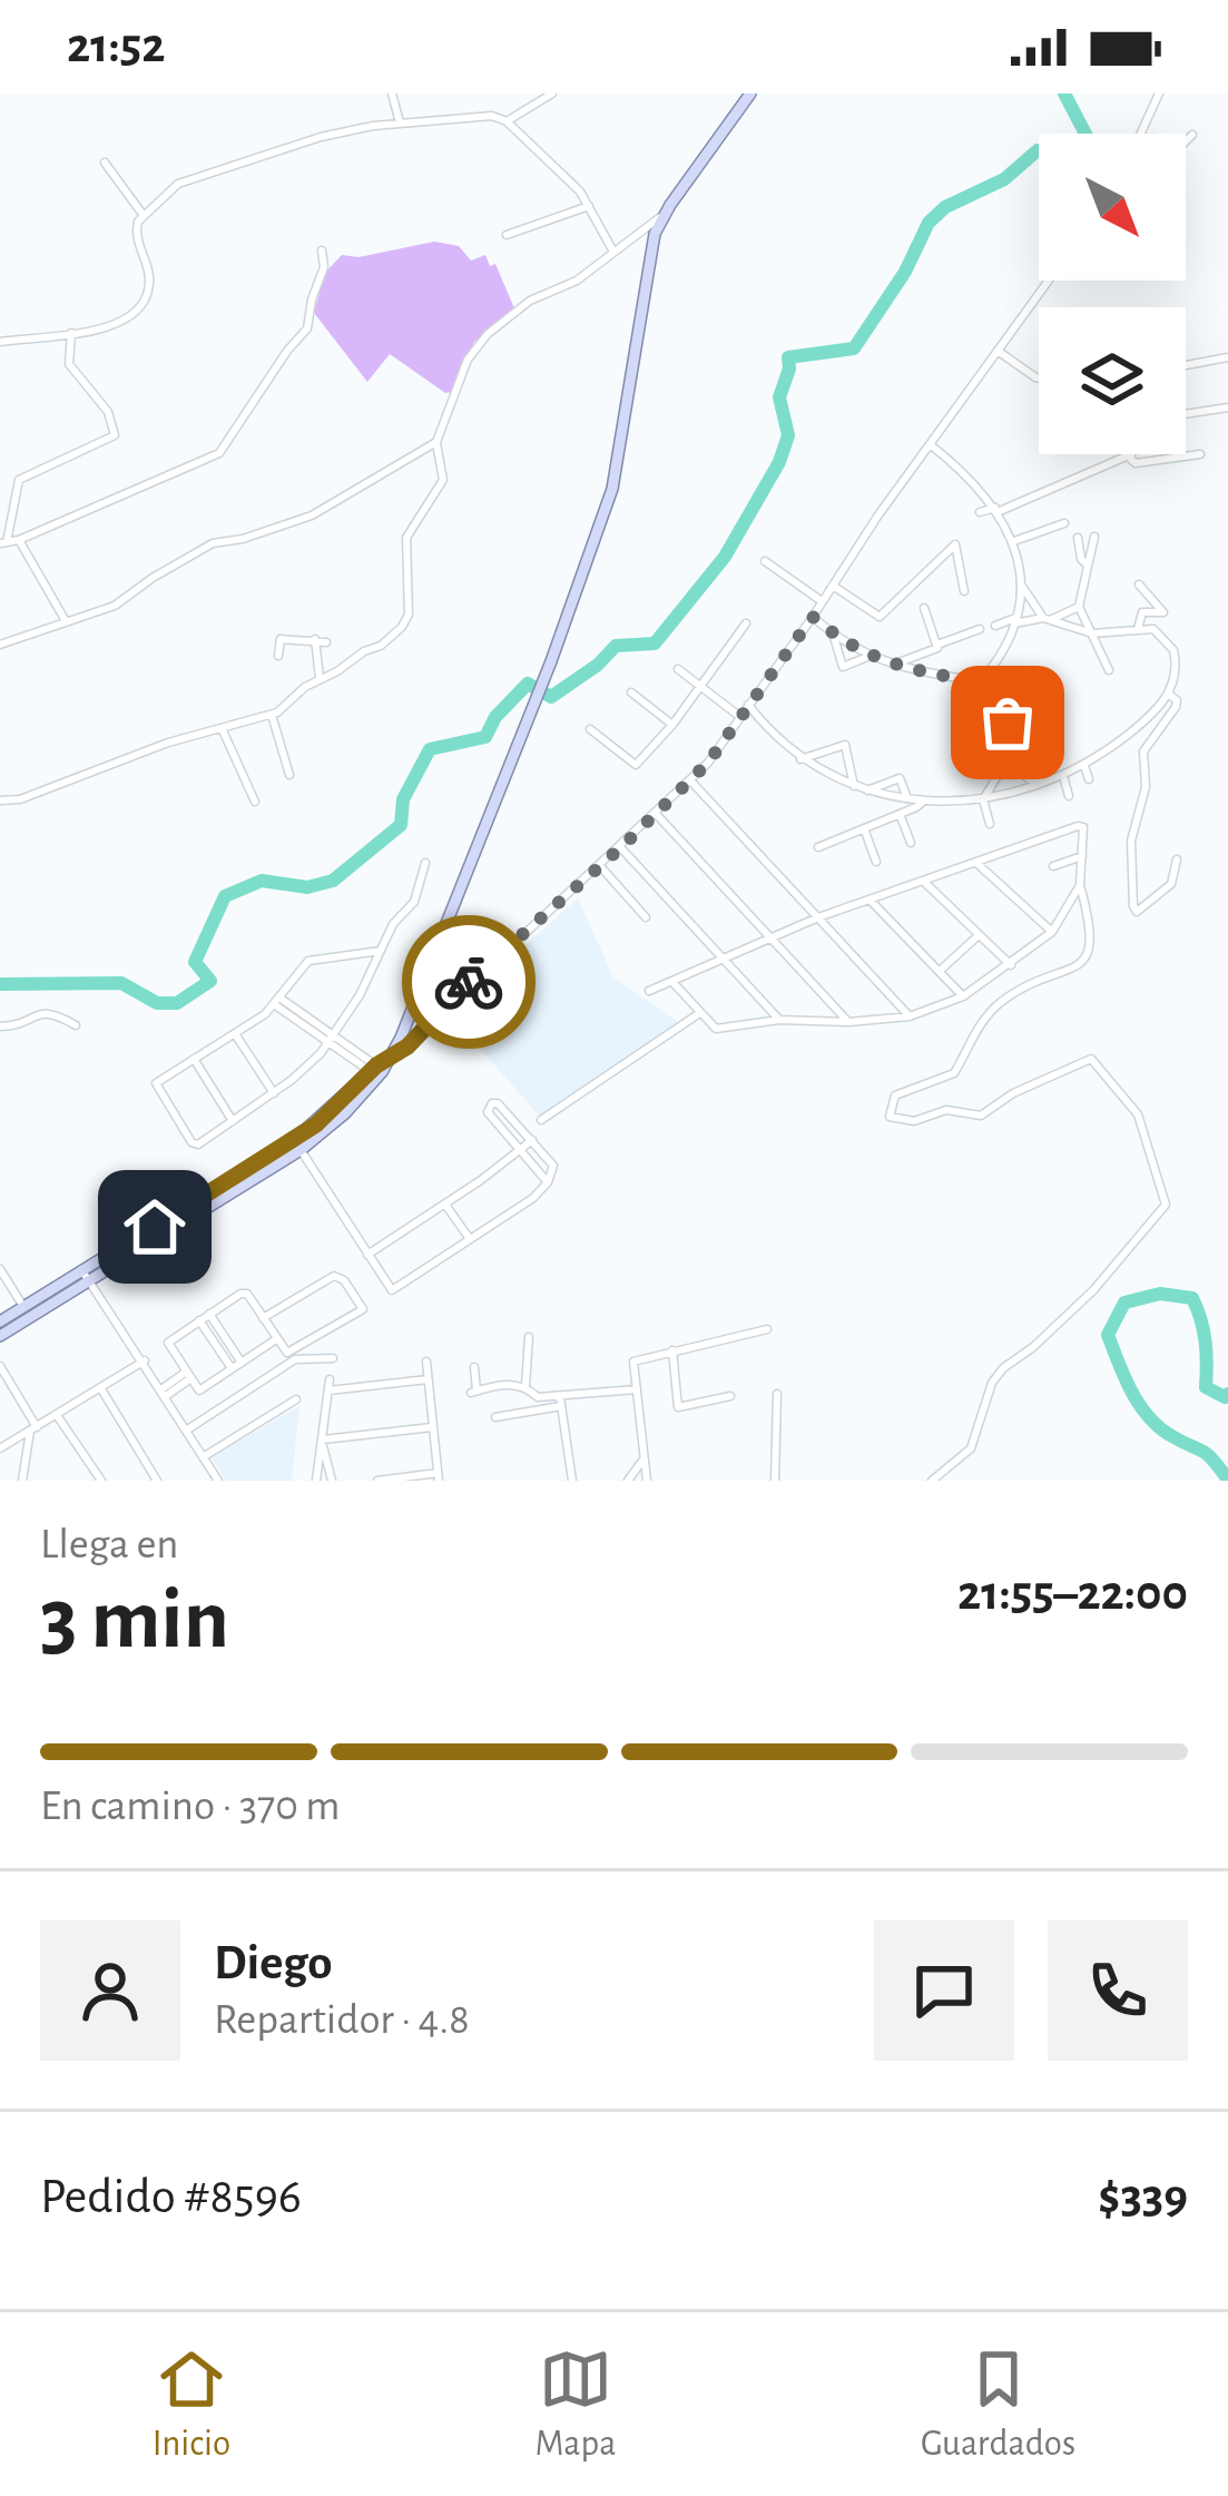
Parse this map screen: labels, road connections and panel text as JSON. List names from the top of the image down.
{
  "north": "bottom right",
  "page": {
    "status": "21:52",
    "heading": ["3 min", "Llega en", "21:55–22:00"],
    "panel": [
      "Diego",
      "Repartidor · 4.8",
      "Pedido #8596",
      "$339"
    ],
    "bar": "En camino · 370 m",
    "tabs": ["Inicio", "Mapa", "Guardados"]
  }
}
